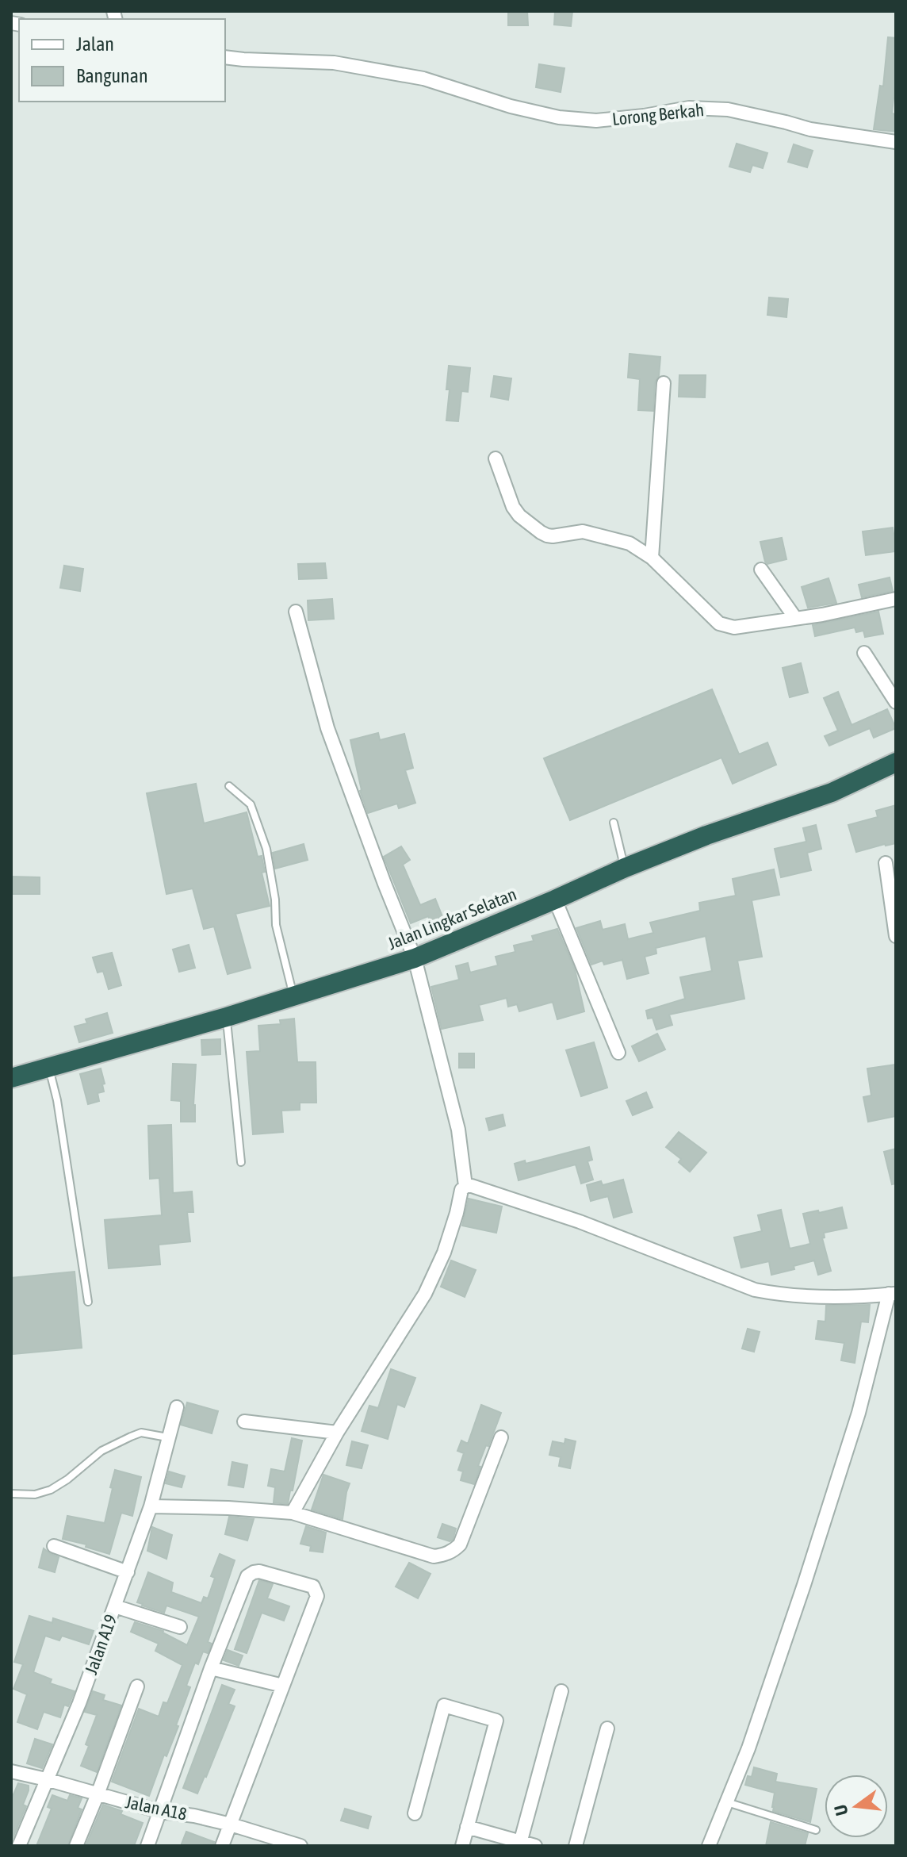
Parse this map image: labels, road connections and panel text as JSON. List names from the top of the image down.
{
  "streets": {
    "highway": ["Jalan Lingkar Selatan"],
    "street": ["Lorong Berkah", "Jalan A19", "Jalan A18"]
  },
  "crossings": [
    ["Jalan A19", "Jalan A18"]
  ],
  "legend": ["Jalan", "Bangunan"],
  "north": "left"
}
